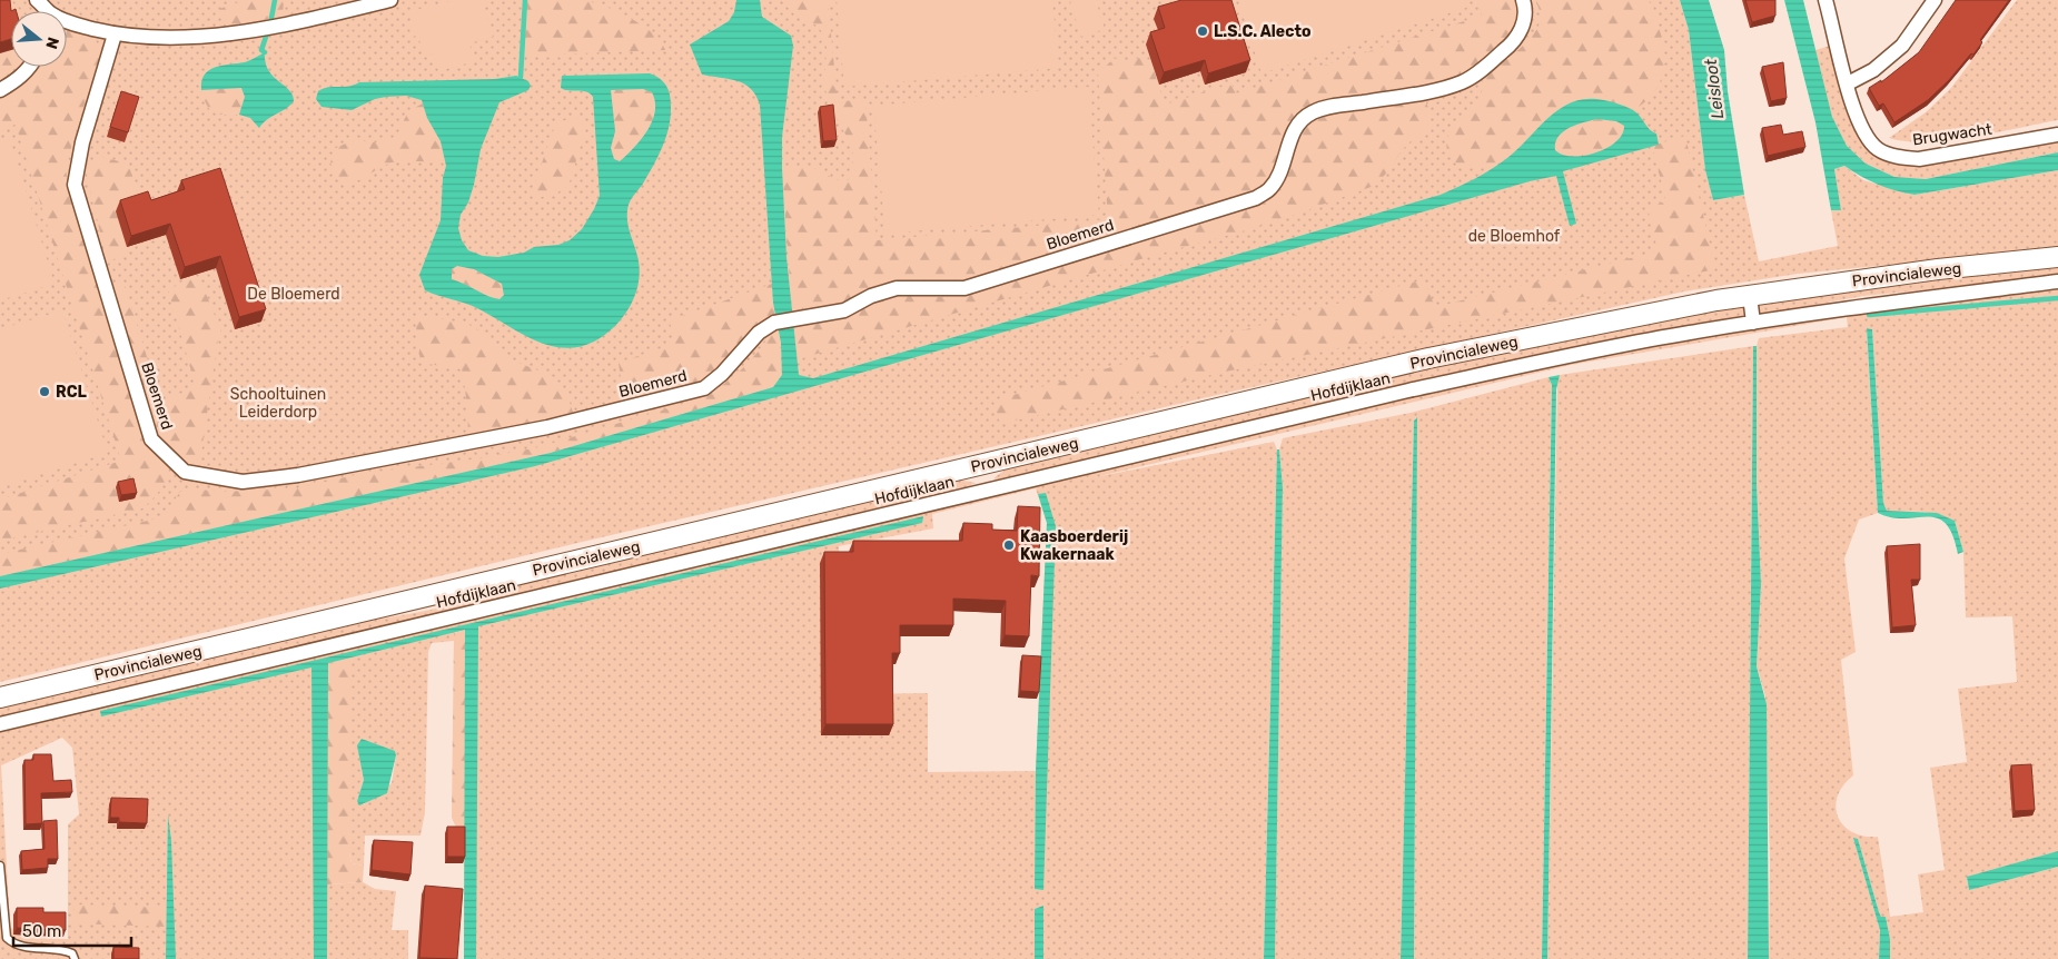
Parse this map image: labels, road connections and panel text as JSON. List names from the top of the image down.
{
  "streets": {
    "main road": ["Provincialeweg"],
    "street": ["Brugwacht", "Bloemerd", "Hofdijklaan"]
  },
  "water": ["Leisloot"],
  "parks": ["de Bloemhof", "De Bloemerd", "Schooltuinen Leiderdorp"],
  "places": ["L.S.C. Alecto", "RCL", "Kaasboerderij Kwakernaak"],
  "scale_bar": "50 m",
  "north": "right"
}
